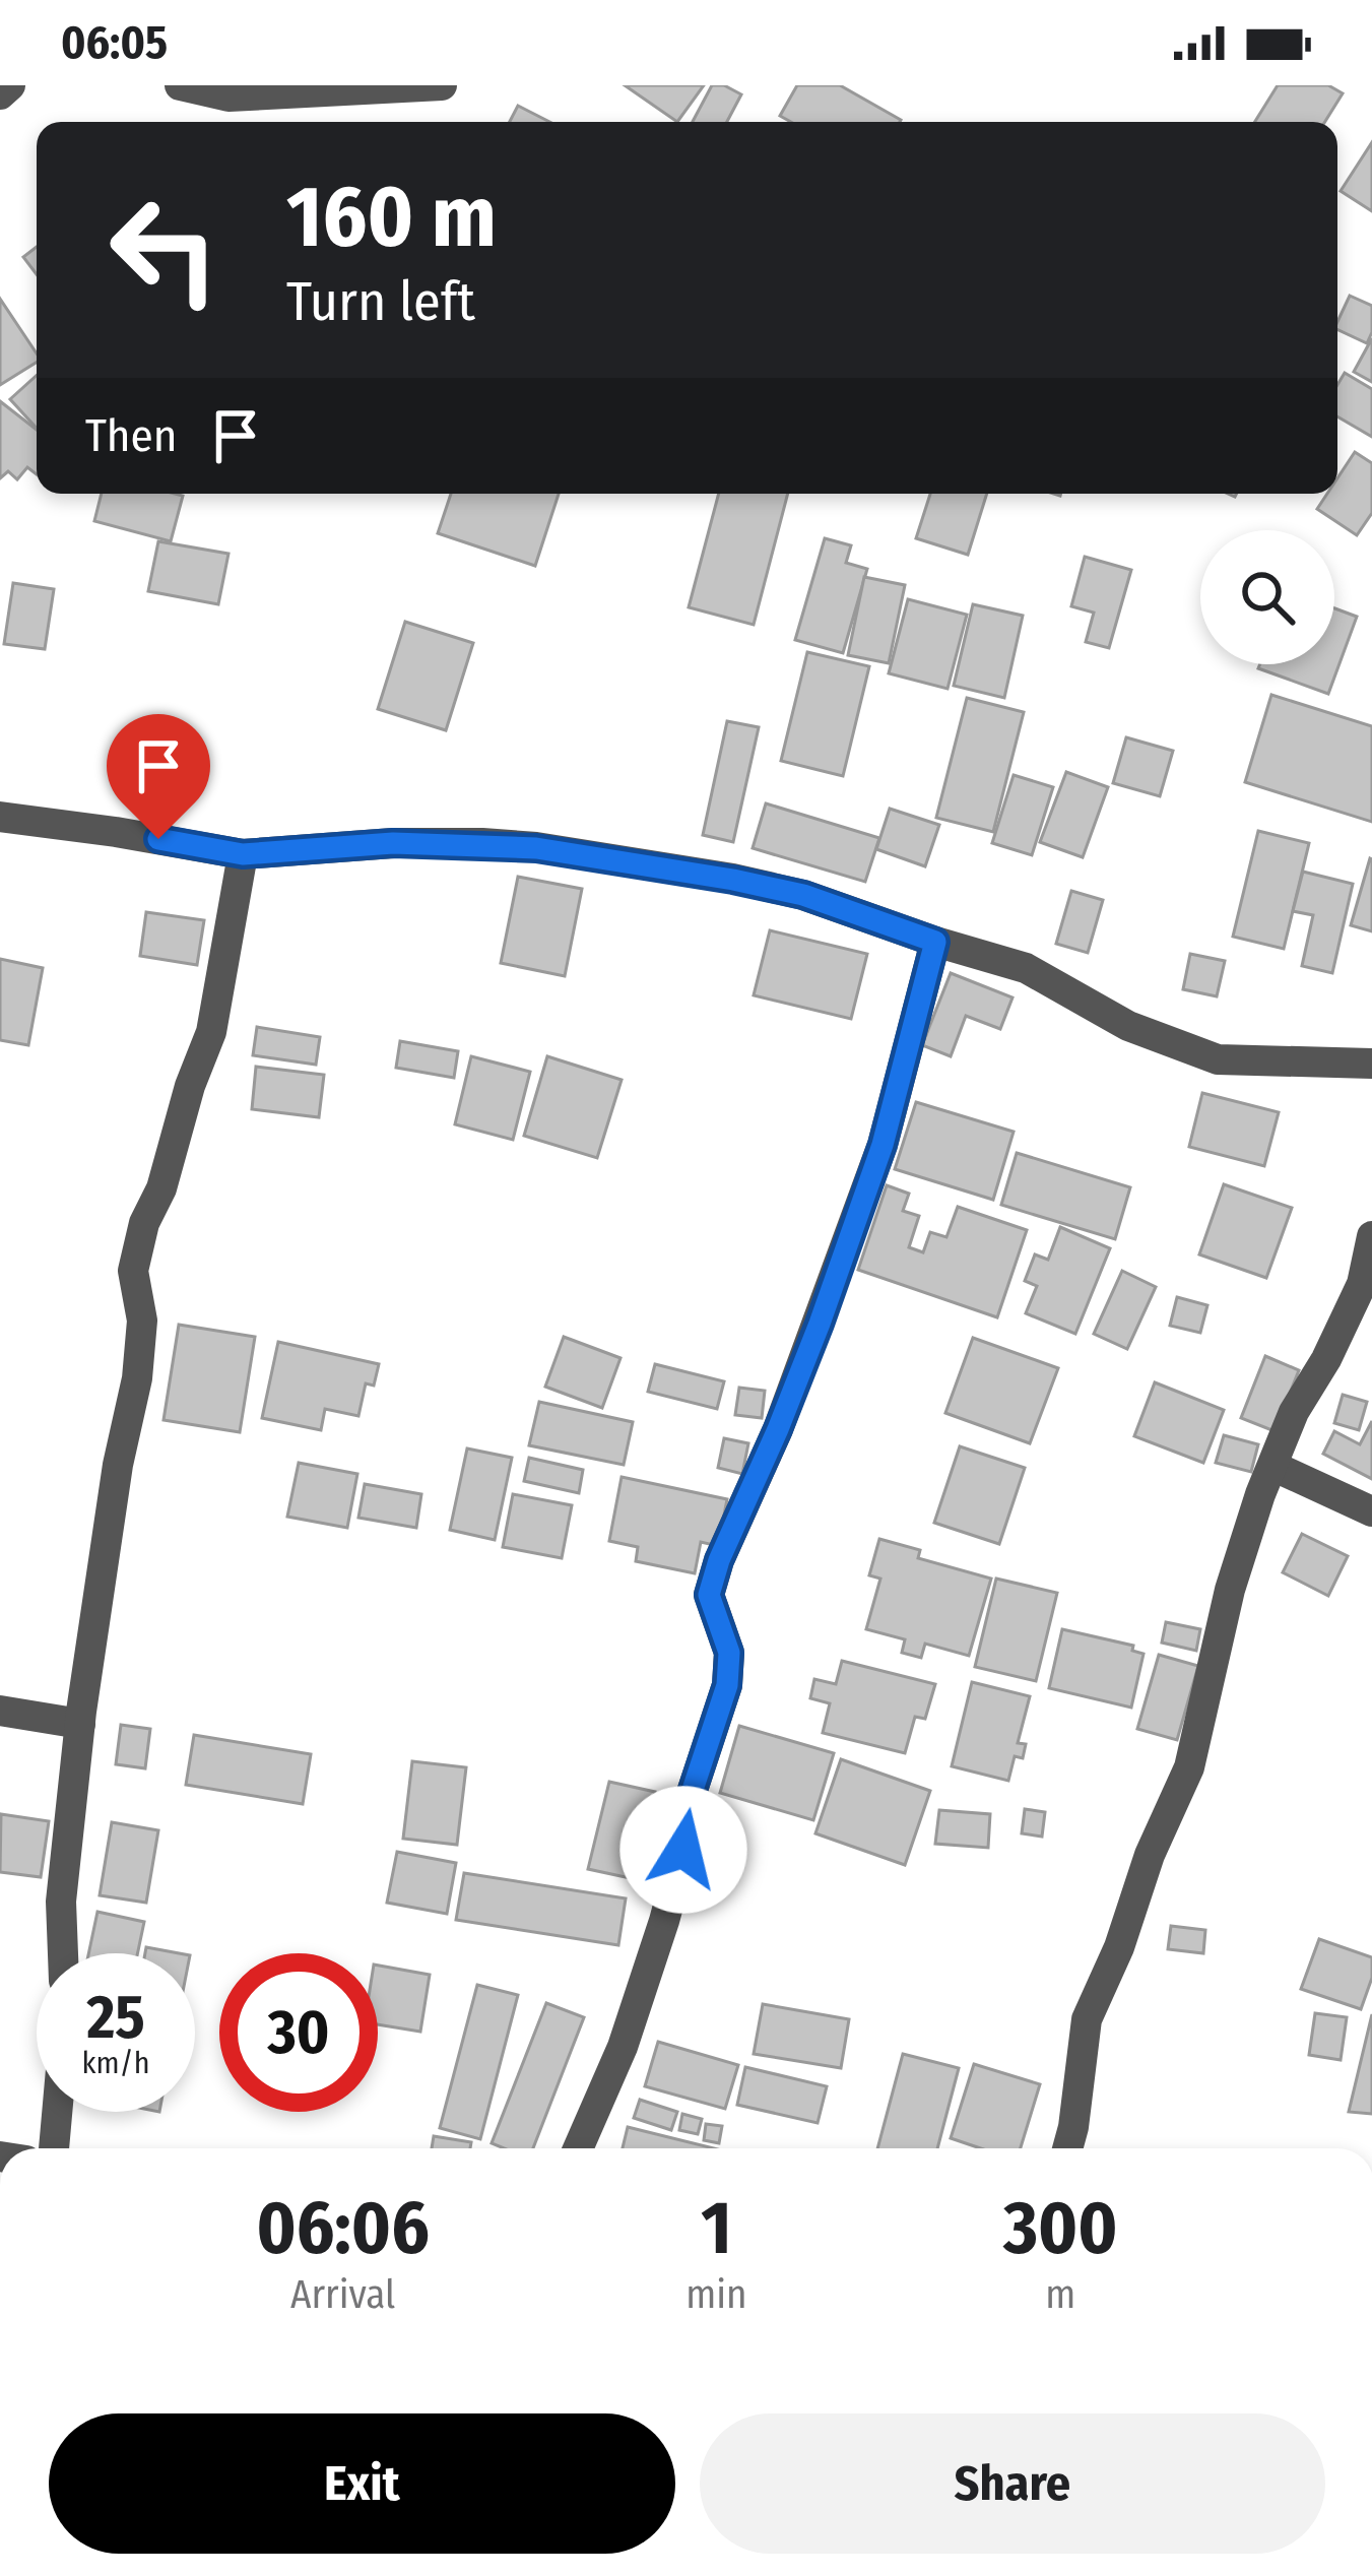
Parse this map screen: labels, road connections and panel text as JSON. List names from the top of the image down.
{
  "page": {
    "status": "06:05",
    "turn": ["160 m", "Turn left"],
    "then": "Then",
    "speed": "25 km/h",
    "limit": "30",
    "eta": [
      "06:06",
      "Arrival",
      "1",
      "min",
      "300",
      "m"
    ],
    "buttons": ["Exit", "Share"]
  }
}
